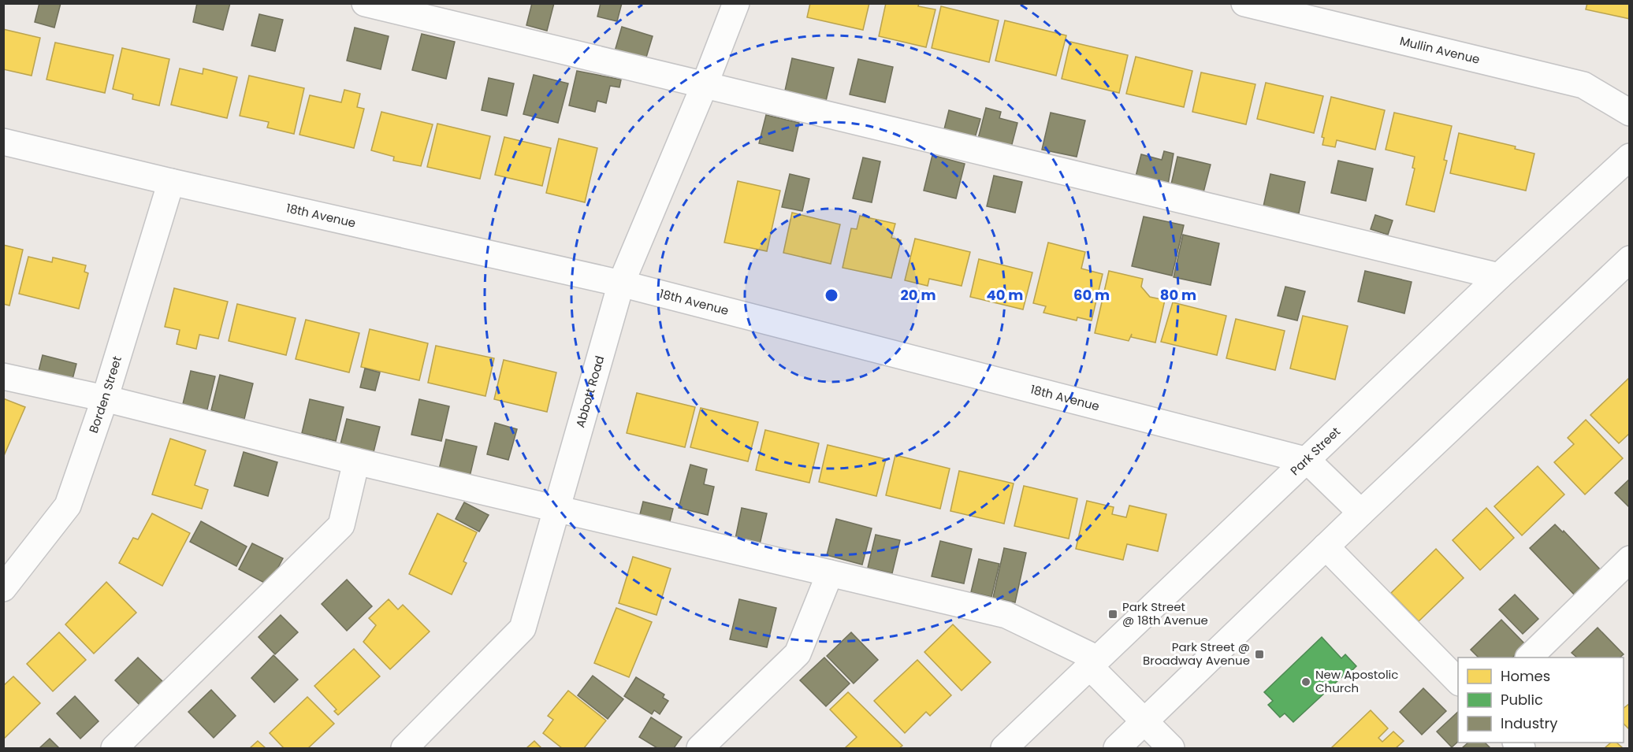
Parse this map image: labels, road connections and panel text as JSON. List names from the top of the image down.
{
  "streets": {
    "street": [
      "Mullin Avenue",
      "18th Avenue",
      "Abbott Road",
      "Borden Street",
      "Park Street"
    ]
  },
  "crossings": [
    ["18th Avenue", "Abbott Road"],
    ["18th Avenue", "Borden Street"],
    ["18th Avenue", "Park Street"]
  ],
  "places": {
    "transit": ["Park Street @ 18th Avenue", "Park Street @ Broadway Avenue"],
    "other": ["New Apostolic Church"]
  },
  "legend": ["Homes", "Public", "Industry"],
  "rings": [
    "20 m",
    "40 m",
    "60 m",
    "80 m"
  ]
}
